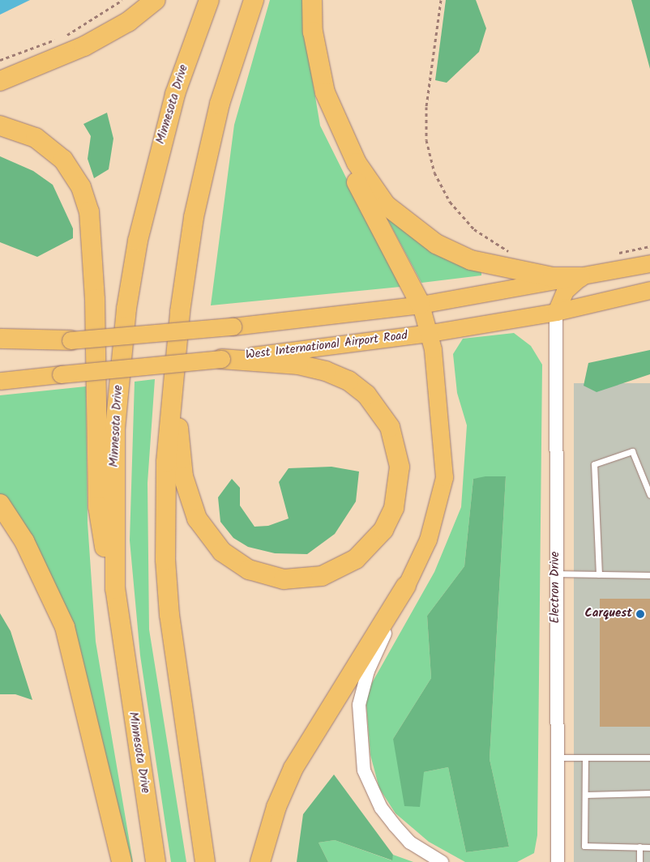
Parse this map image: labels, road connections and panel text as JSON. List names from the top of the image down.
{
  "streets": {
    "highway": ["Minnesota Drive"],
    "main road": ["West International Airport Road"],
    "street": ["Electron Drive"]
  },
  "crossings": [
    ["West International Airport Road", "Electron Drive"]
  ],
  "places": ["Carquest"]
}
